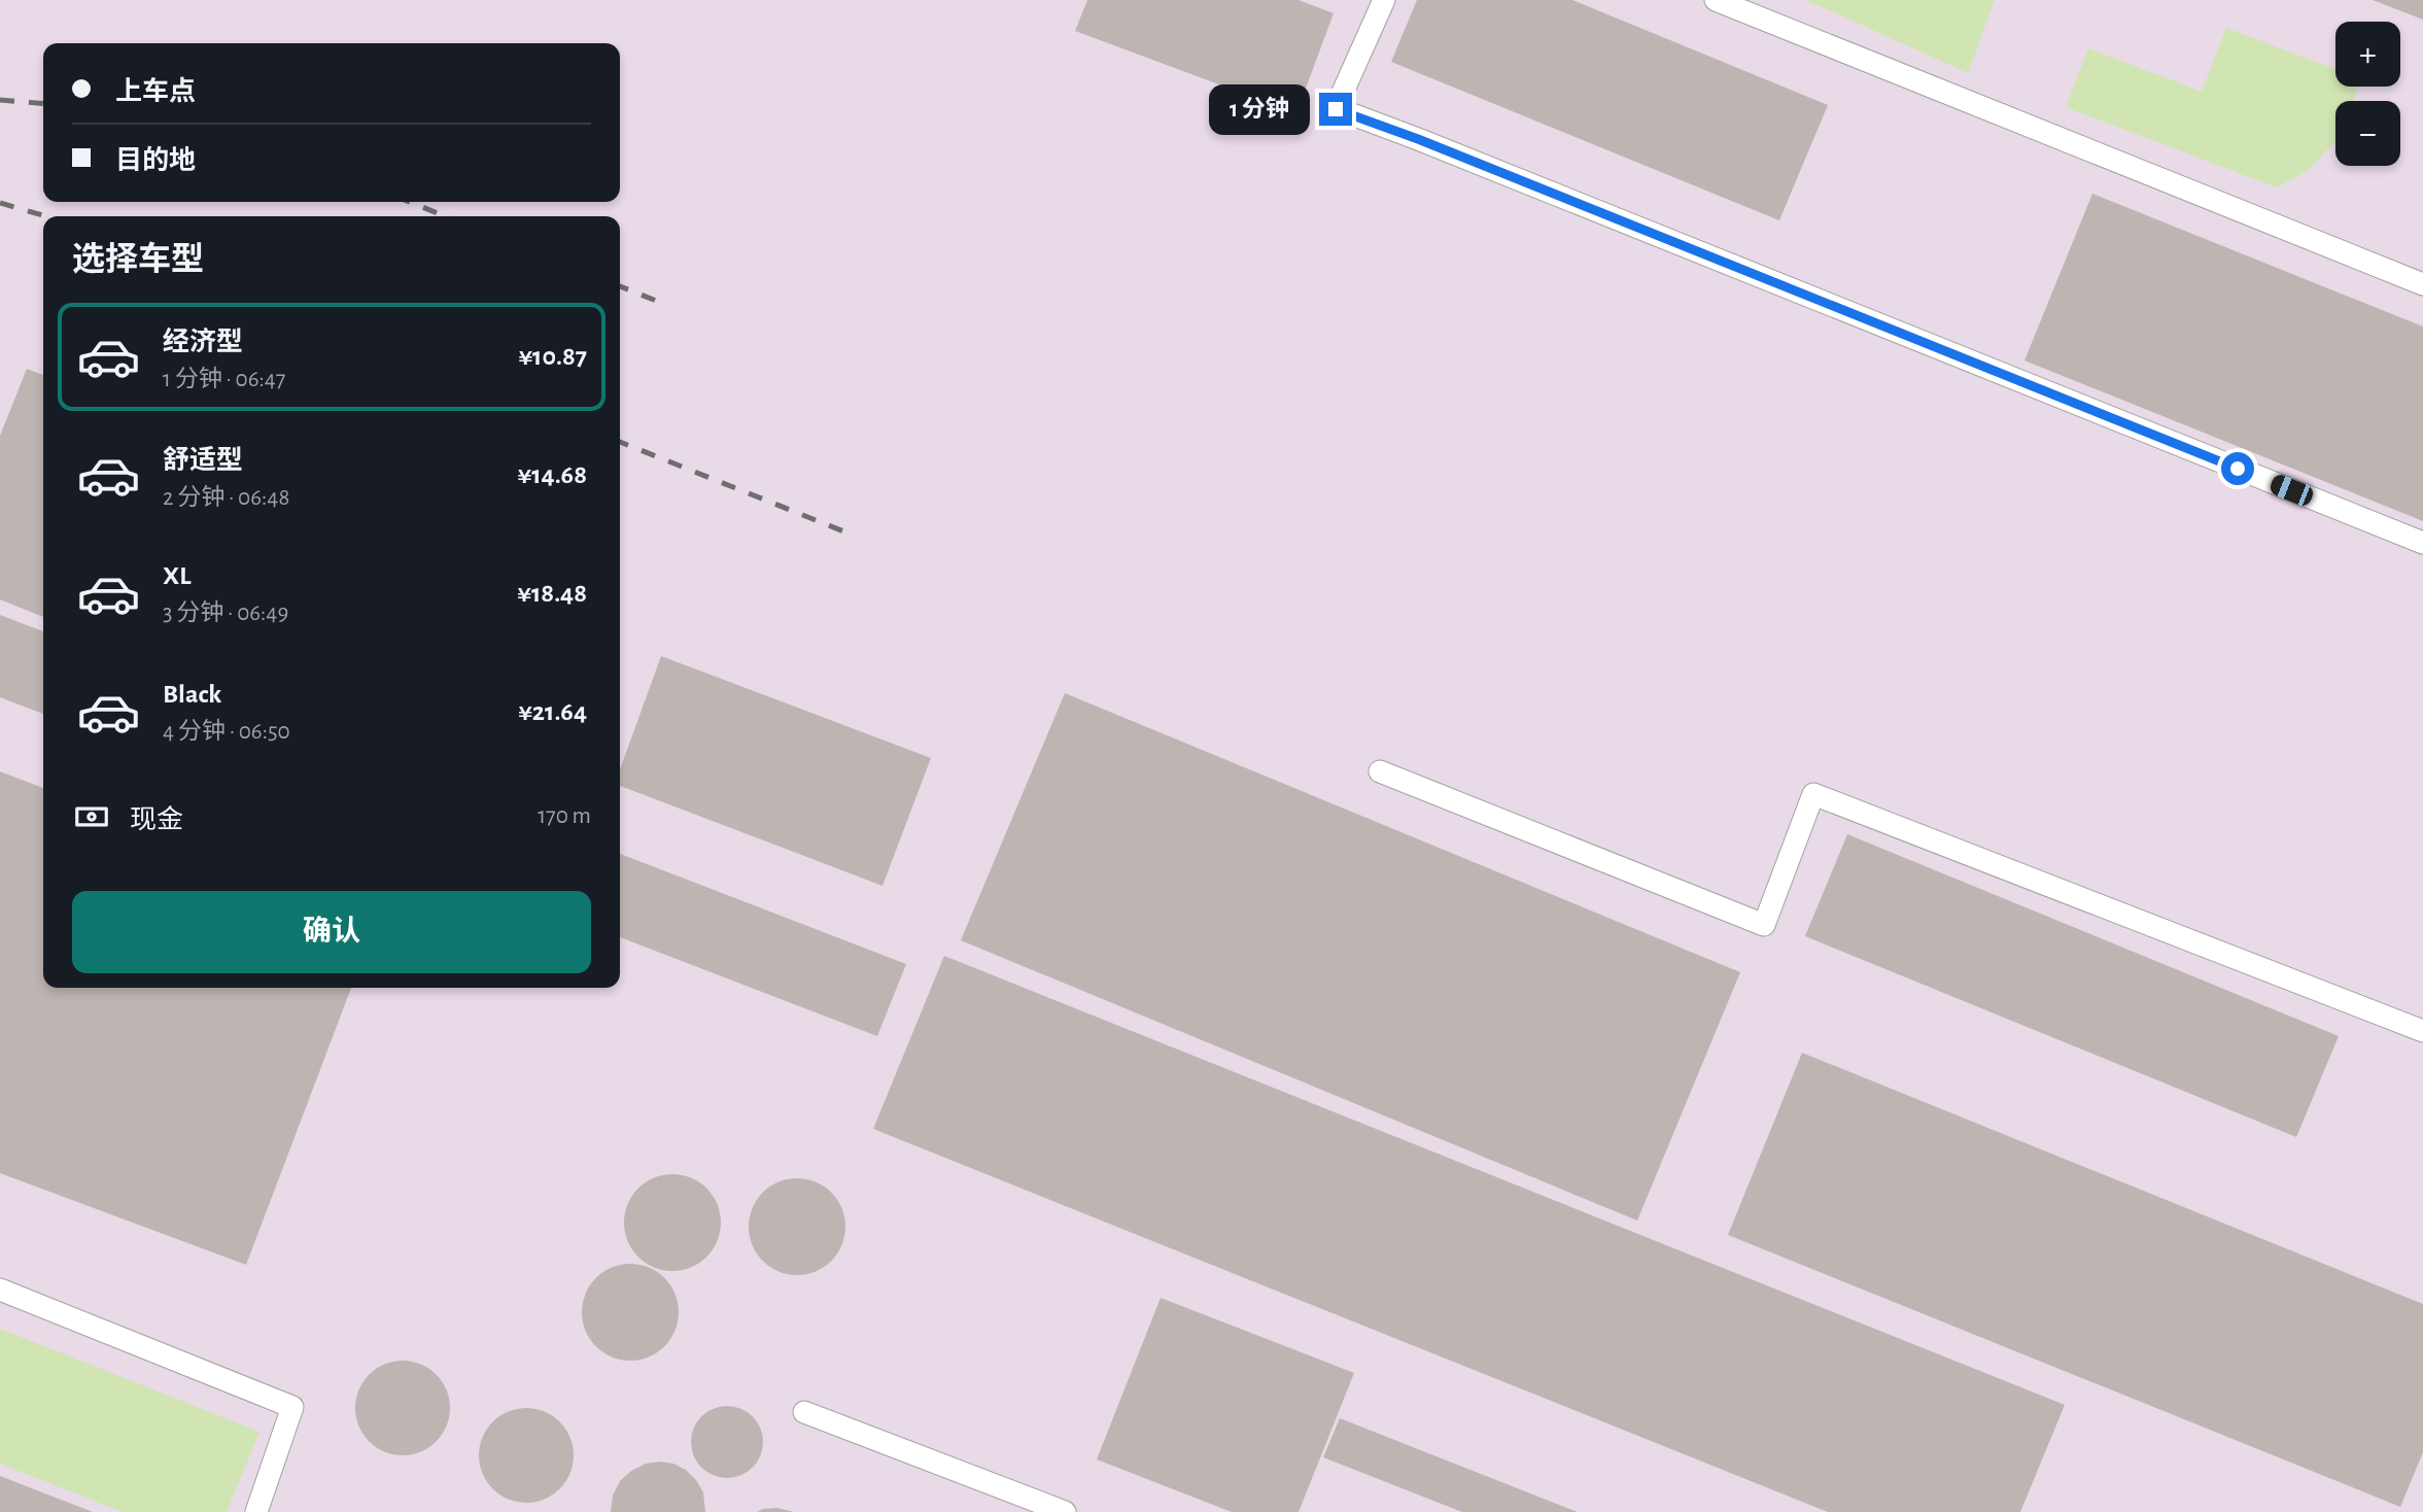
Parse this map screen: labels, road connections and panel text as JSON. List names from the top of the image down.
{
  "page": {
    "map_buttons": ["+", "−"],
    "banner": ["上车点", "目的地"],
    "bubble": "1 分钟",
    "heading": "选择车型",
    "list": [
      {
        "name": "经济型",
        "note": "1 分钟 · 06:47",
        "value": "¥10.87"
      },
      {
        "name": "舒适型",
        "note": "2 分钟 · 06:48",
        "value": "¥14.68"
      },
      {
        "name": "XL",
        "note": "3 分钟 · 06:49",
        "value": "¥18.48"
      },
      {
        "name": "Black",
        "note": "4 分钟 · 06:50",
        "value": "¥21.64"
      }
    ],
    "pay": ["现金", "170 m"],
    "buttons": "确认"
  }
}
